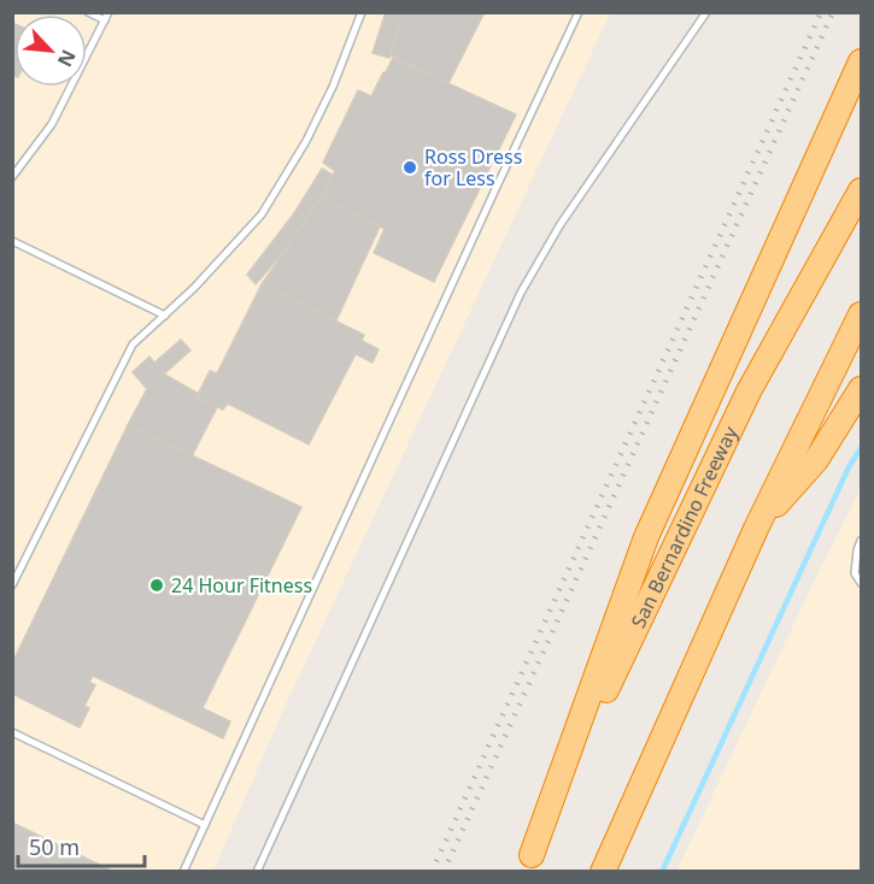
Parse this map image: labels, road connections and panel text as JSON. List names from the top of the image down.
{
  "streets": {
    "highway": ["San Bernardino Freeway"]
  },
  "places": ["Ross Dress for Less", "24 Hour Fitness"],
  "scale_bar": "50 m",
  "north": "bottom right"
}
